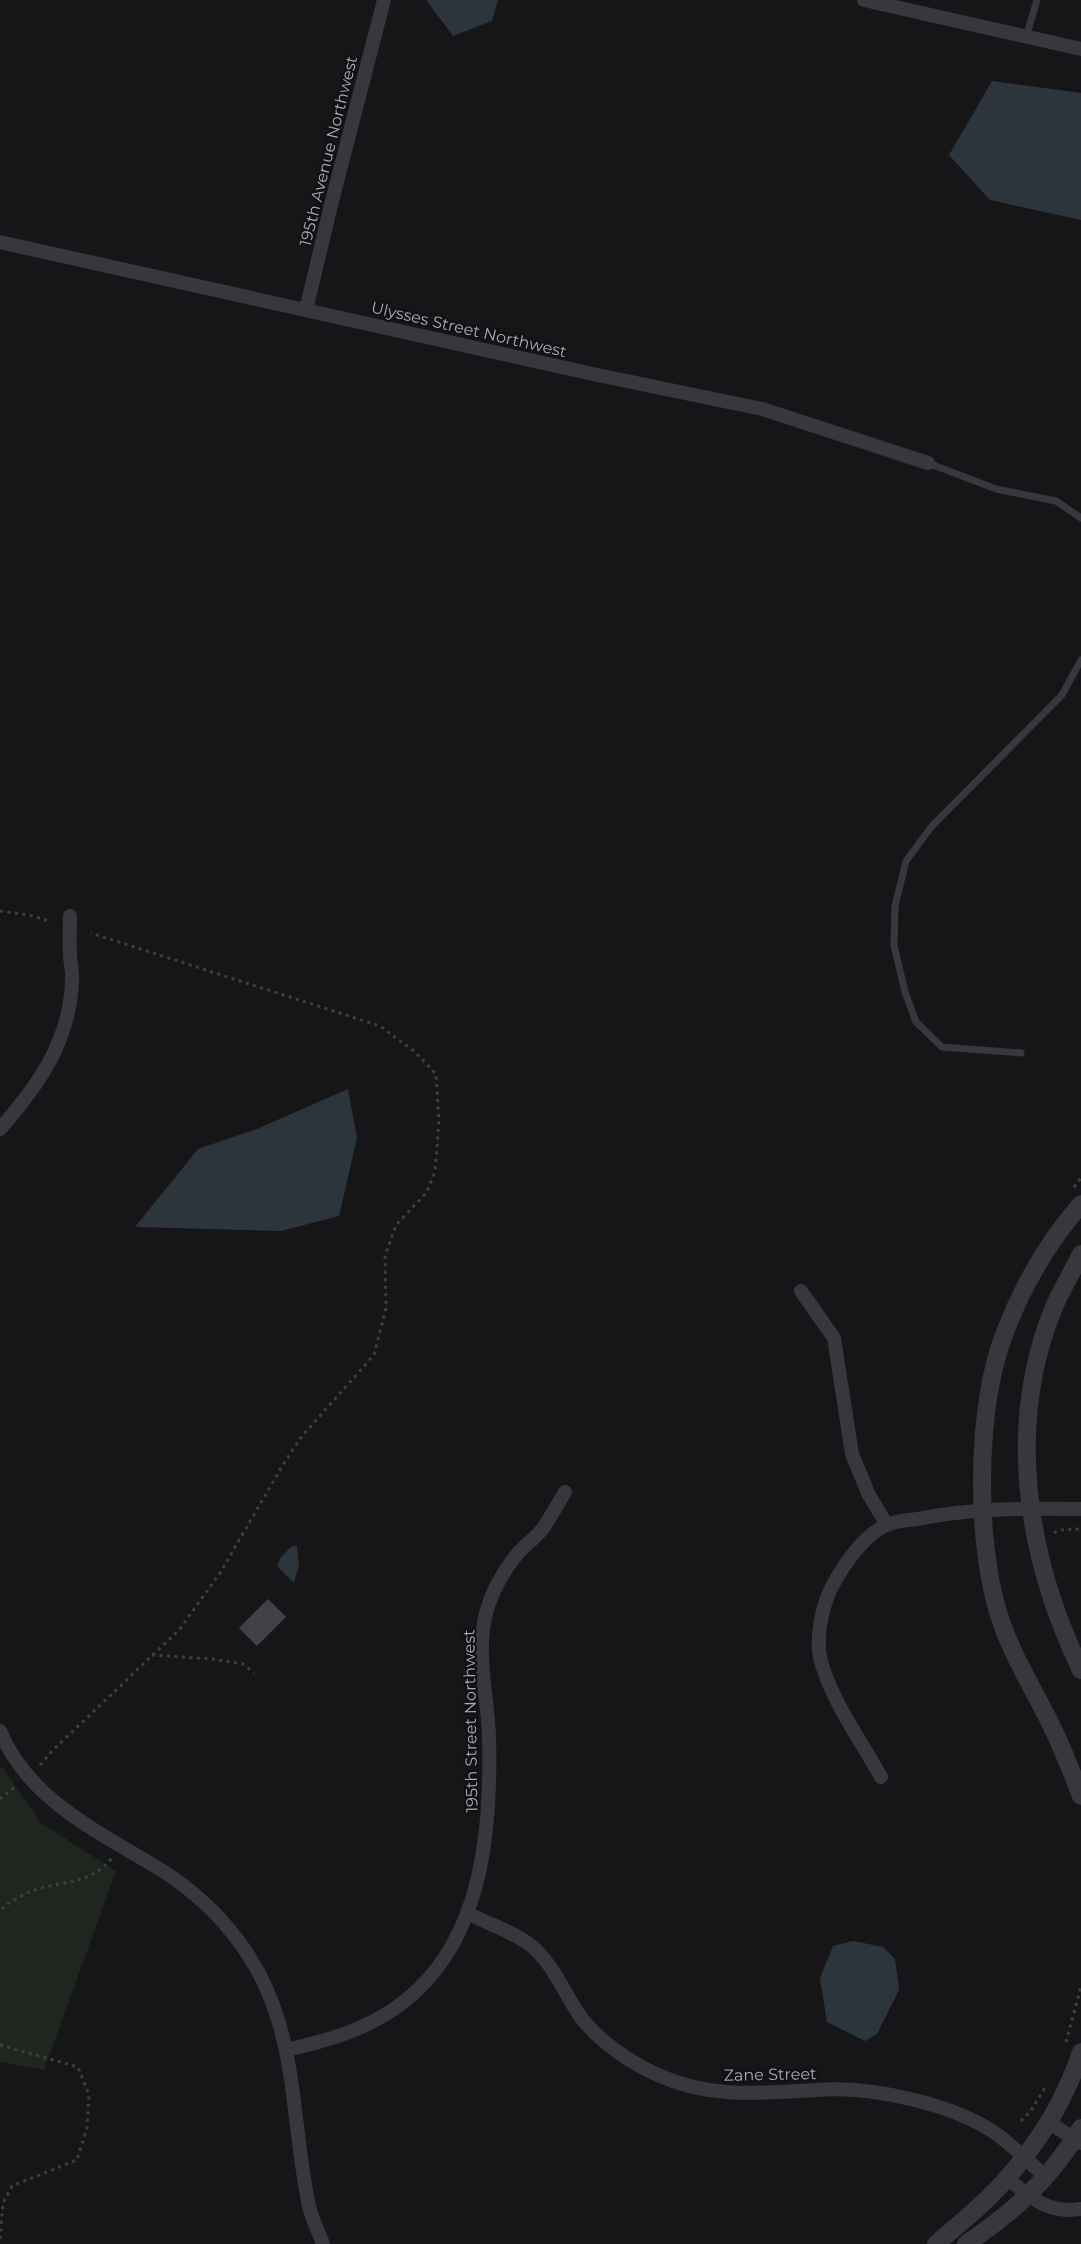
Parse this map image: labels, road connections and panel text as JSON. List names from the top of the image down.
{
  "streets": {
    "street": [
      "195th Avenue Northwest",
      "Ulysses Street Northwest",
      "195th Street Northwest",
      "Zane Street"
    ]
  },
  "crossings": [
    ["195th Avenue Northwest", "Ulysses Street Northwest"],
    ["195th Street Northwest", "Zane Street"]
  ]
}
